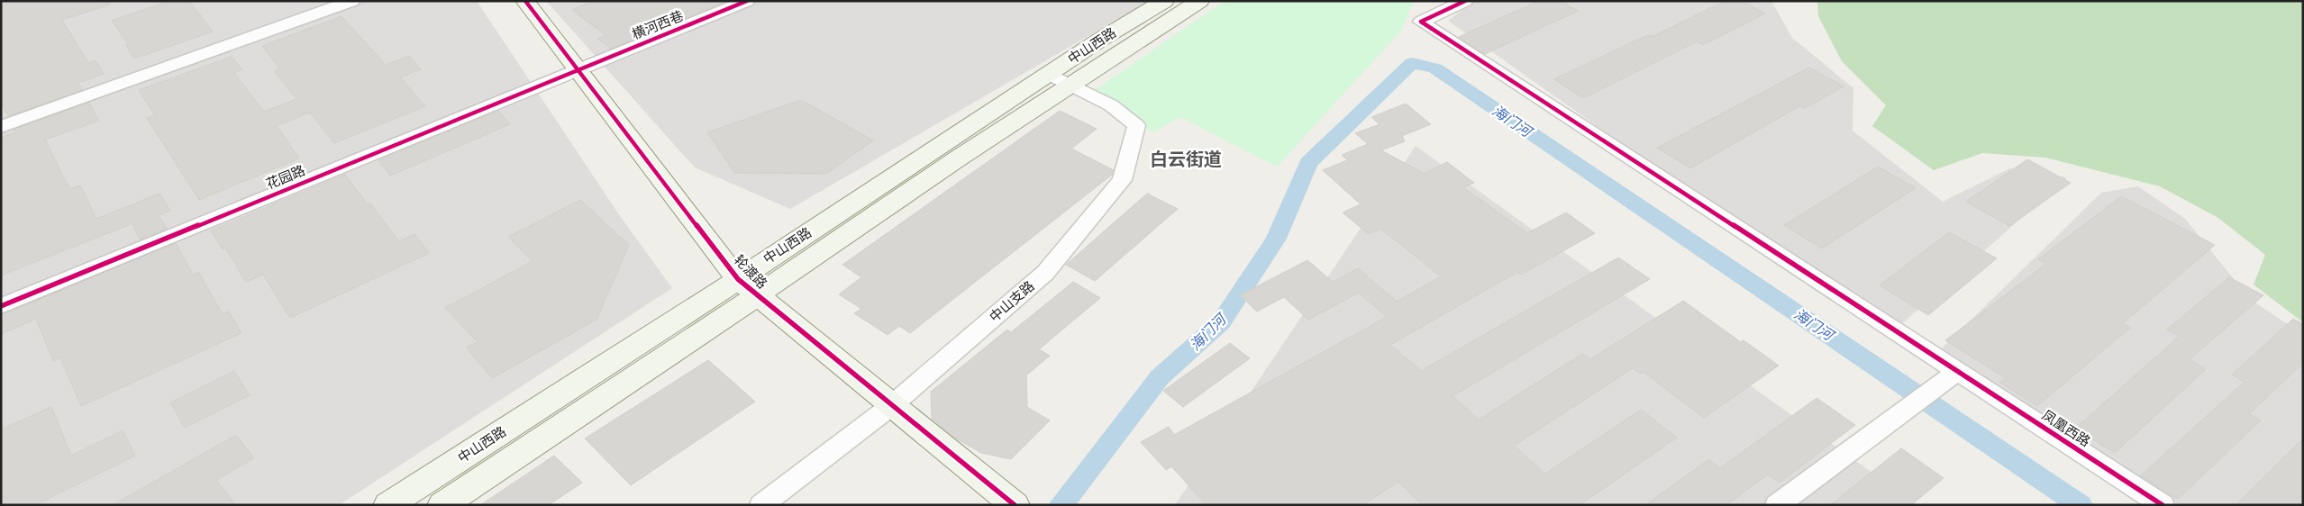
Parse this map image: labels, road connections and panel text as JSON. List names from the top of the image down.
{
  "streets": {
    "main road": ["中山西路", "轮渡路"],
    "street": [
      "横河西巷",
      "花园路",
      "中山支路",
      "凤凰西路"
    ]
  },
  "crossings": [
    ["横河西巷", "花园路"],
    ["横河西巷", "轮渡路"],
    ["中山西路", "轮渡路"],
    ["中山西路", "中山支路"],
    ["花园路", "轮渡路"],
    ["轮渡路", "中山支路"]
  ],
  "districts": ["白云街道"],
  "water": ["海门河"]
}
